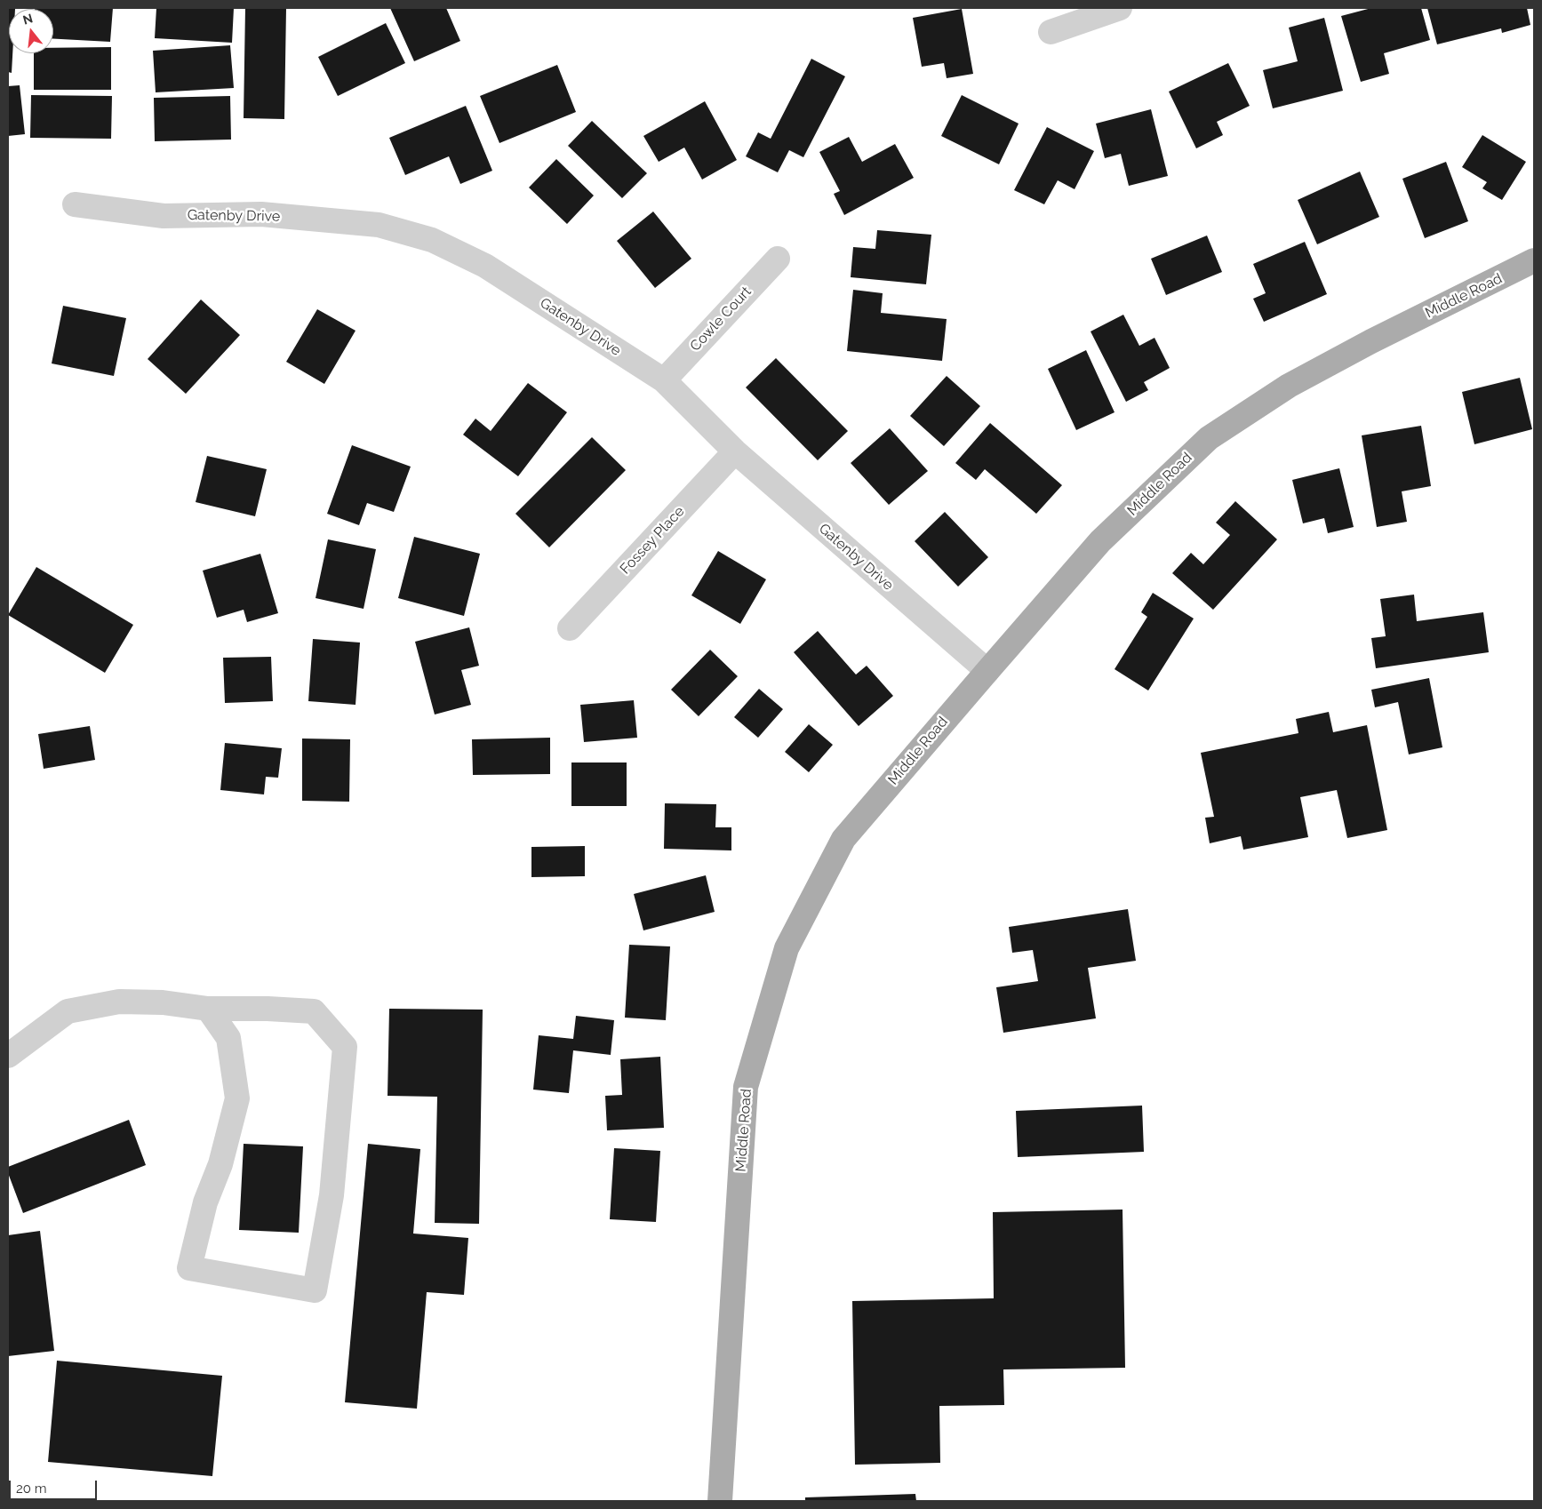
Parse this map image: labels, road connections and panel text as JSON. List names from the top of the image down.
{
  "streets": {
    "main road": ["Middle Road"],
    "street": ["Gatenby Drive", "Cowle Court", "Fossey Place"]
  },
  "crossings": [
    ["Gatenby Drive", "Middle Road"],
    ["Gatenby Drive", "Cowle Court"],
    ["Gatenby Drive", "Fossey Place"]
  ],
  "scale_bar": "20 m",
  "north": "top"
}
